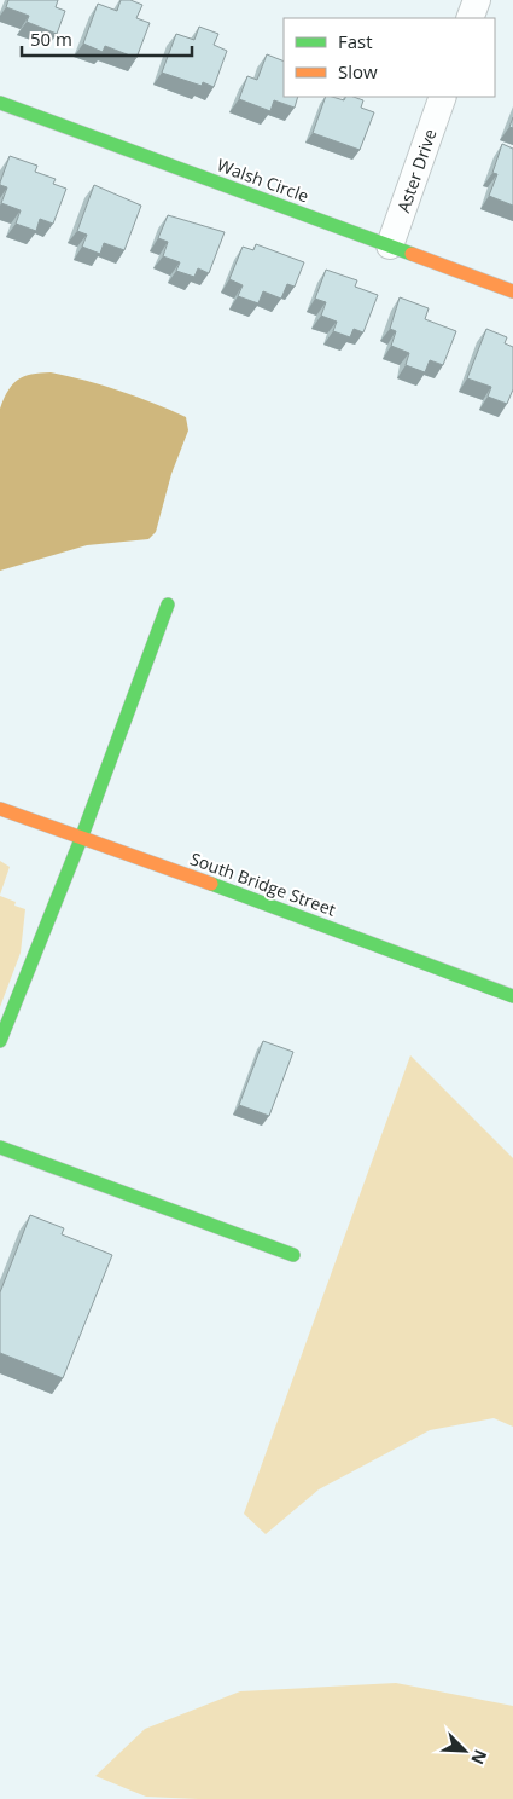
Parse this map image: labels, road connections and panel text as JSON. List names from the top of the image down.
{
  "streets": {
    "main road": ["Walsh Circle", "South Bridge Street"],
    "street": ["Aster Drive"]
  },
  "crossings": [
    ["Aster Drive", "Walsh Circle"]
  ],
  "legend": ["Fast", "Slow"],
  "scale_bar": "50 m",
  "north": "bottom right"
}
